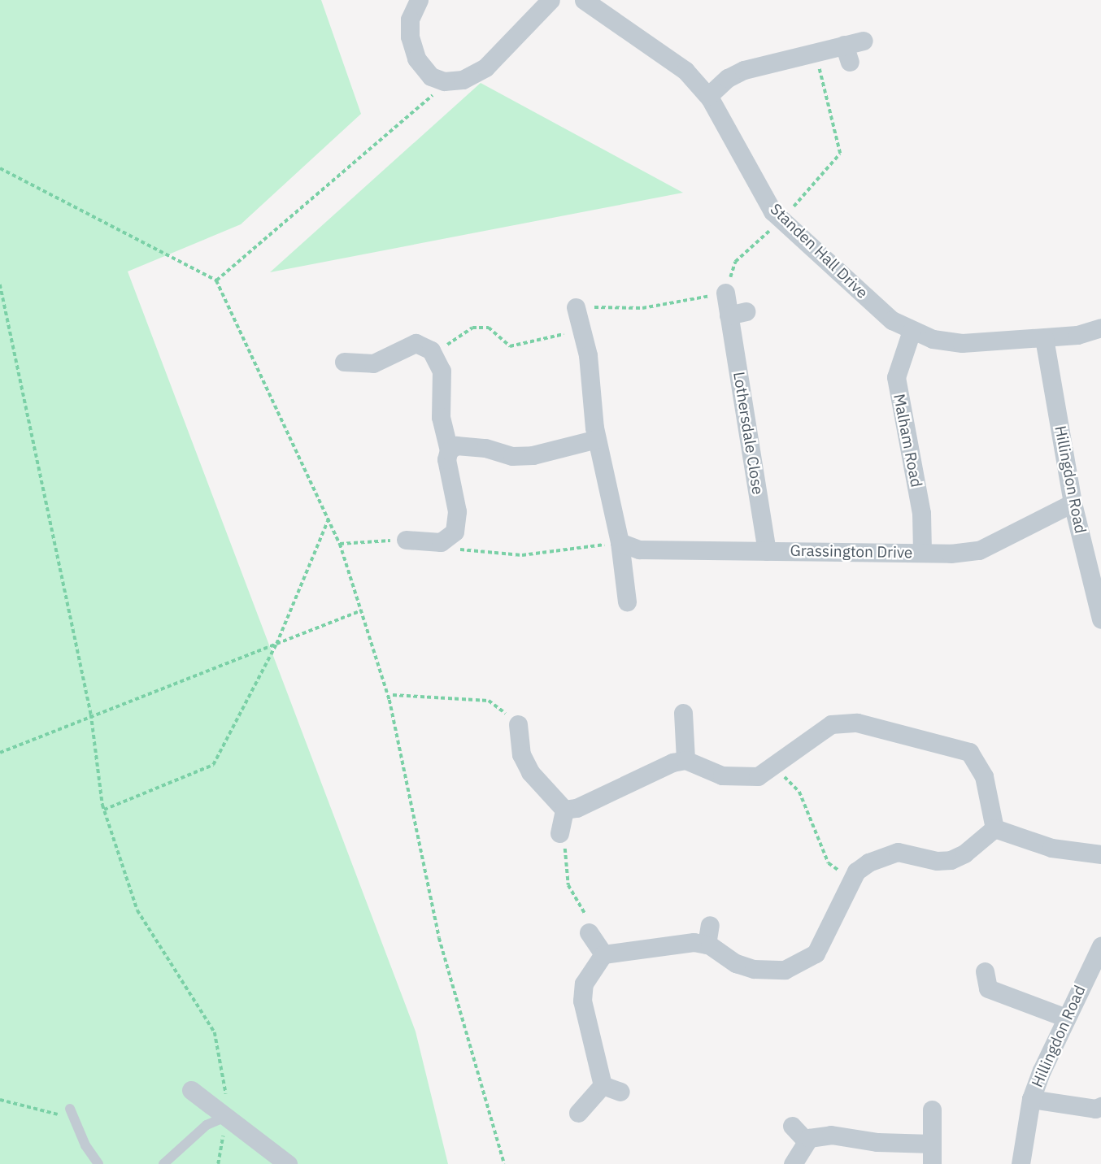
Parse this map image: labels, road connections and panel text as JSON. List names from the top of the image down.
{
  "streets": {
    "street": [
      "Standen Hall Drive",
      "Lothersdale Close",
      "Malham Road",
      "Hillingdon Road",
      "Grassington Drive"
    ]
  },
  "crossings": [
    ["Standen Hall Drive", "Malham Road"],
    ["Standen Hall Drive", "Hillingdon Road"],
    ["Lothersdale Close", "Grassington Drive"],
    ["Malham Road", "Grassington Drive"],
    ["Hillingdon Road", "Grassington Drive"]
  ]
}
